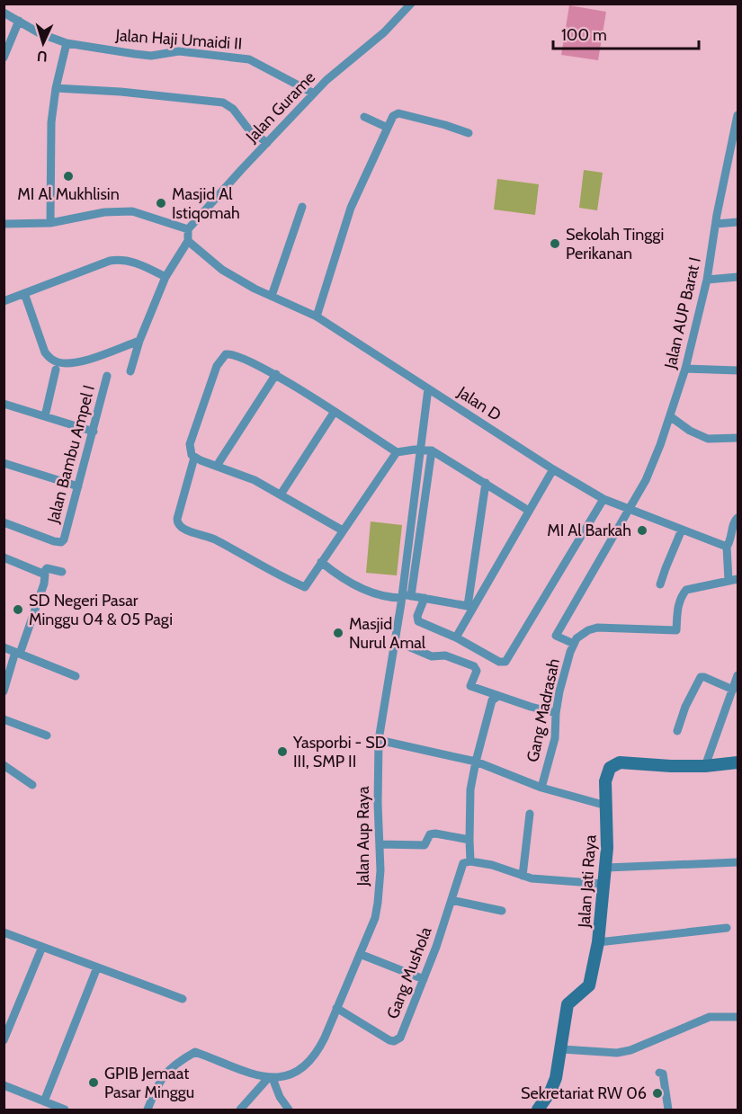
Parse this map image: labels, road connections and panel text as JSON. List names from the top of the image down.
{
  "streets": {
    "street": [
      "Jalan Haji Umaidi II",
      "Jalan Gurame",
      "Jalan AUP Barat I",
      "Jalan D",
      "Jalan Bambu Ampel I",
      "Gang Madrasah",
      "Jalan Aup Raya",
      "Jalan Jati Raya",
      "Gang Mushola"
    ]
  },
  "crossings": [
    ["Jalan Haji Umaidi II", "Jalan Gurame"],
    ["Jalan AUP Barat I", "Jalan D"],
    ["Jalan AUP Barat I", "Gang Madrasah"],
    ["Jalan D", "Gang Madrasah"],
    ["Jalan D", "Jalan Aup Raya"],
    ["Jalan Aup Raya", "Gang Mushola"]
  ],
  "places": [
    "MI Al Mukhlisin",
    "Masjid Al Istiqomah",
    "Sekolah Tinggi Perikanan",
    "MI Al Barkah",
    "SD Negeri Pasar Minggu 04 & 05 Pagi",
    "Masjid Nurul Amal",
    "Yasporbi - SD III, SMP II",
    "GPIB Jemaat Pasar Minggu",
    "Sekretariat RW 06"
  ],
  "scale_bar": "100 m",
  "north": "bottom"
}
